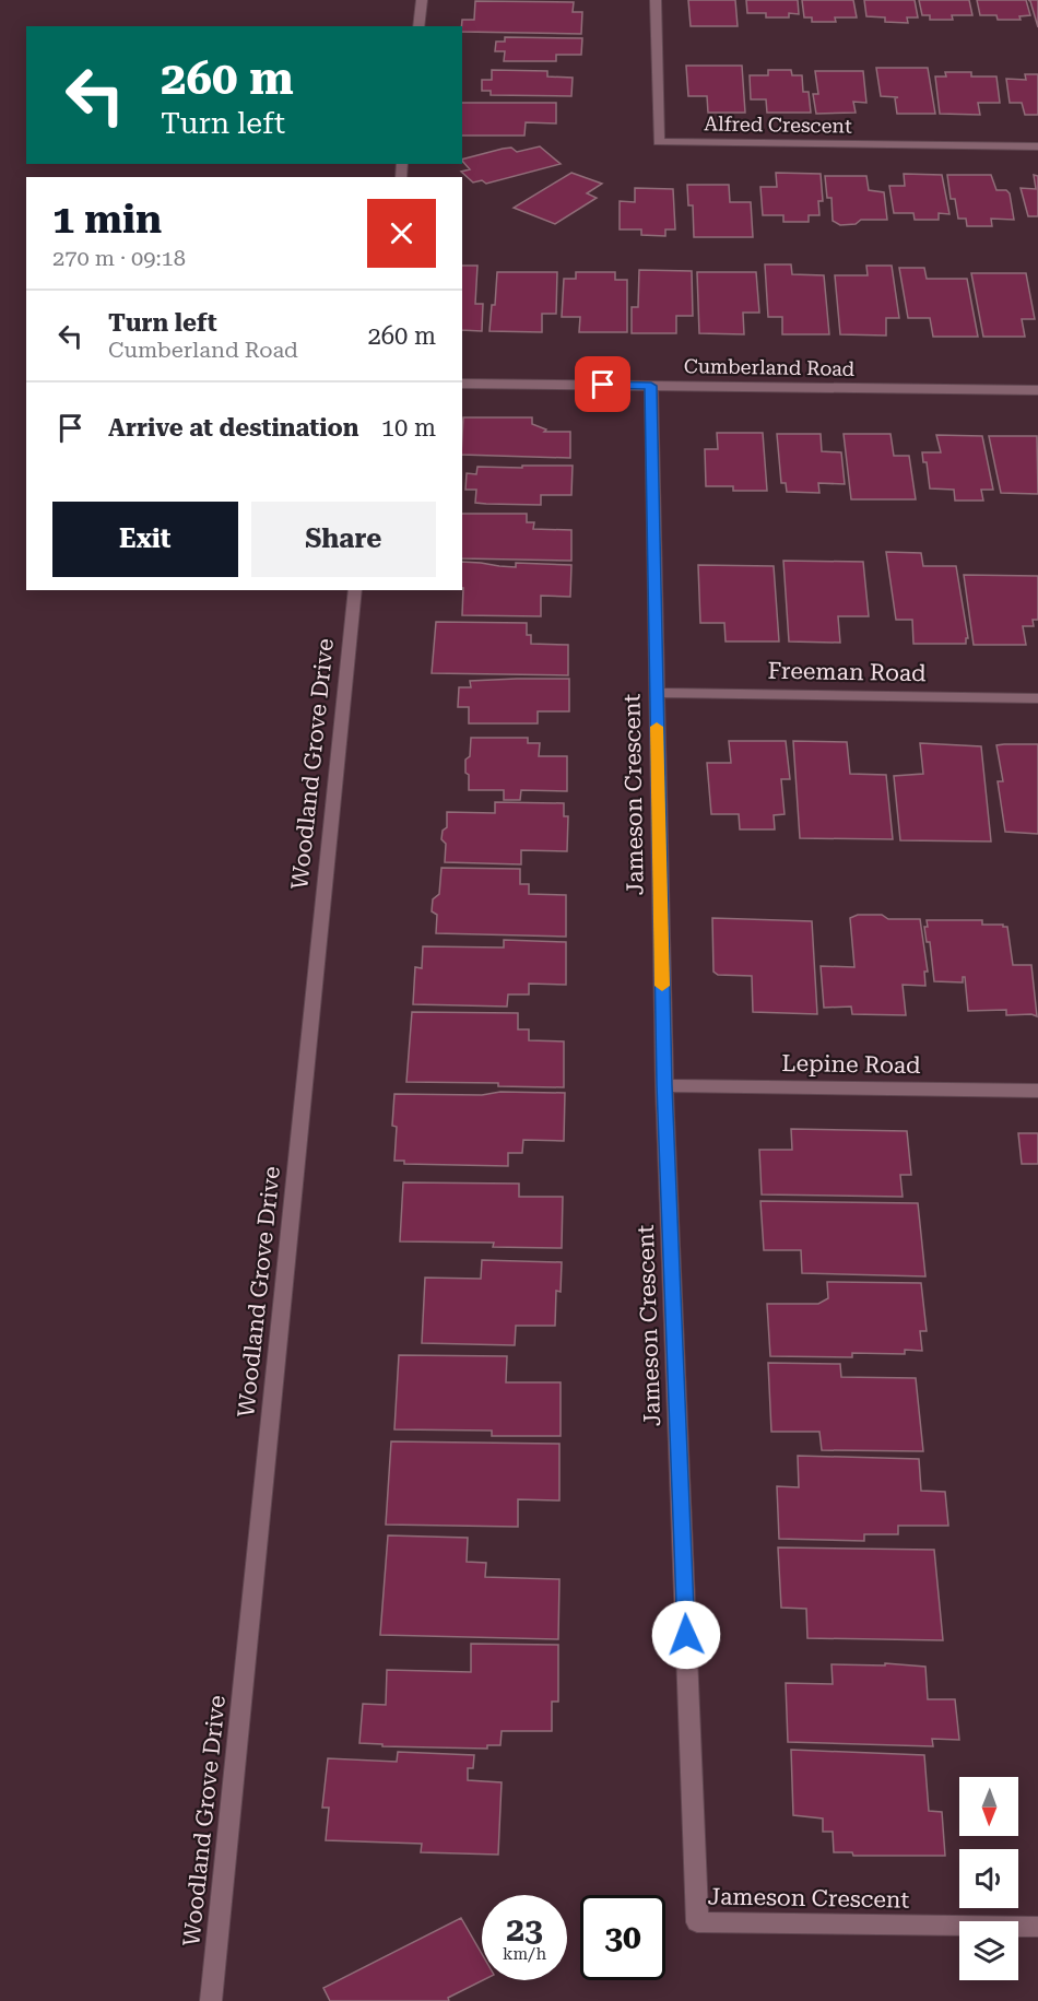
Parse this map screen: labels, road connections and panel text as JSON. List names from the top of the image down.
{
  "streets": {
    "street": [
      "Alfred Crescent",
      "Cumberland Road",
      "Freeman Road",
      "Woodland Grove Drive",
      "Jameson Crescent",
      "Lepine Road"
    ]
  },
  "crossings": [
    ["Cumberland Road", "Jameson Crescent"],
    ["Freeman Road", "Jameson Crescent"],
    ["Jameson Crescent", "Lepine Road"]
  ],
  "north": "bottom",
  "page": {
    "turn": ["260 m", "Turn left"],
    "heading": ["1 min", "270 m · 09:18"],
    "list": [
      {
        "name": "Turn left",
        "note": "Cumberland Road",
        "value": "260 m"
      },
      {
        "name": "Arrive at destination",
        "value": "10 m"
      }
    ],
    "buttons": ["Exit", "Share"],
    "speed": "23 km/h",
    "limit": "30"
  }
}
